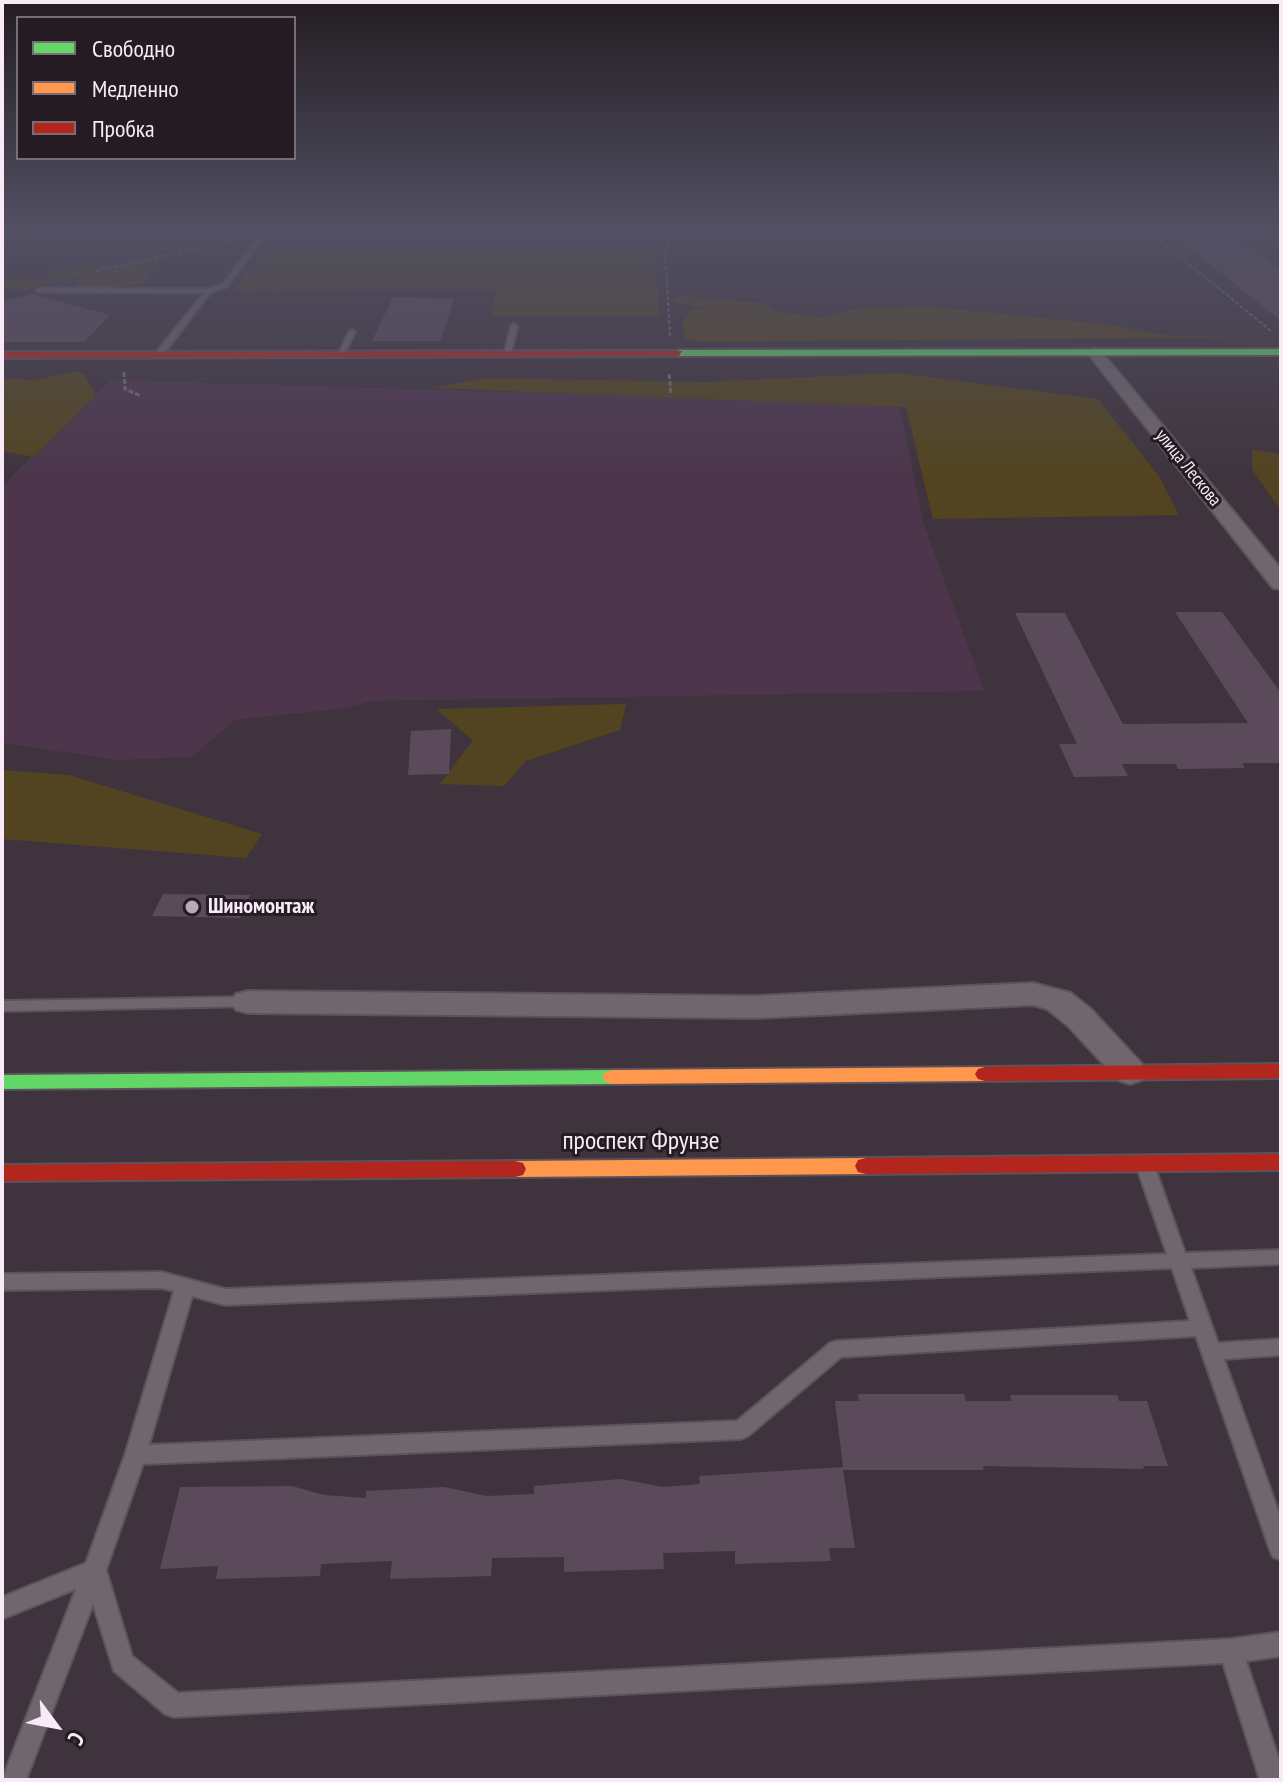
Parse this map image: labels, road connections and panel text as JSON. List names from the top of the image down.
{
  "streets": {
    "street": ["улица Лескова", "проспект Фрунзе"]
  },
  "places": ["Шиномонтаж"],
  "legend": ["Свободно", "Медленно", "Пробка"],
  "north": "bottom right"
}
